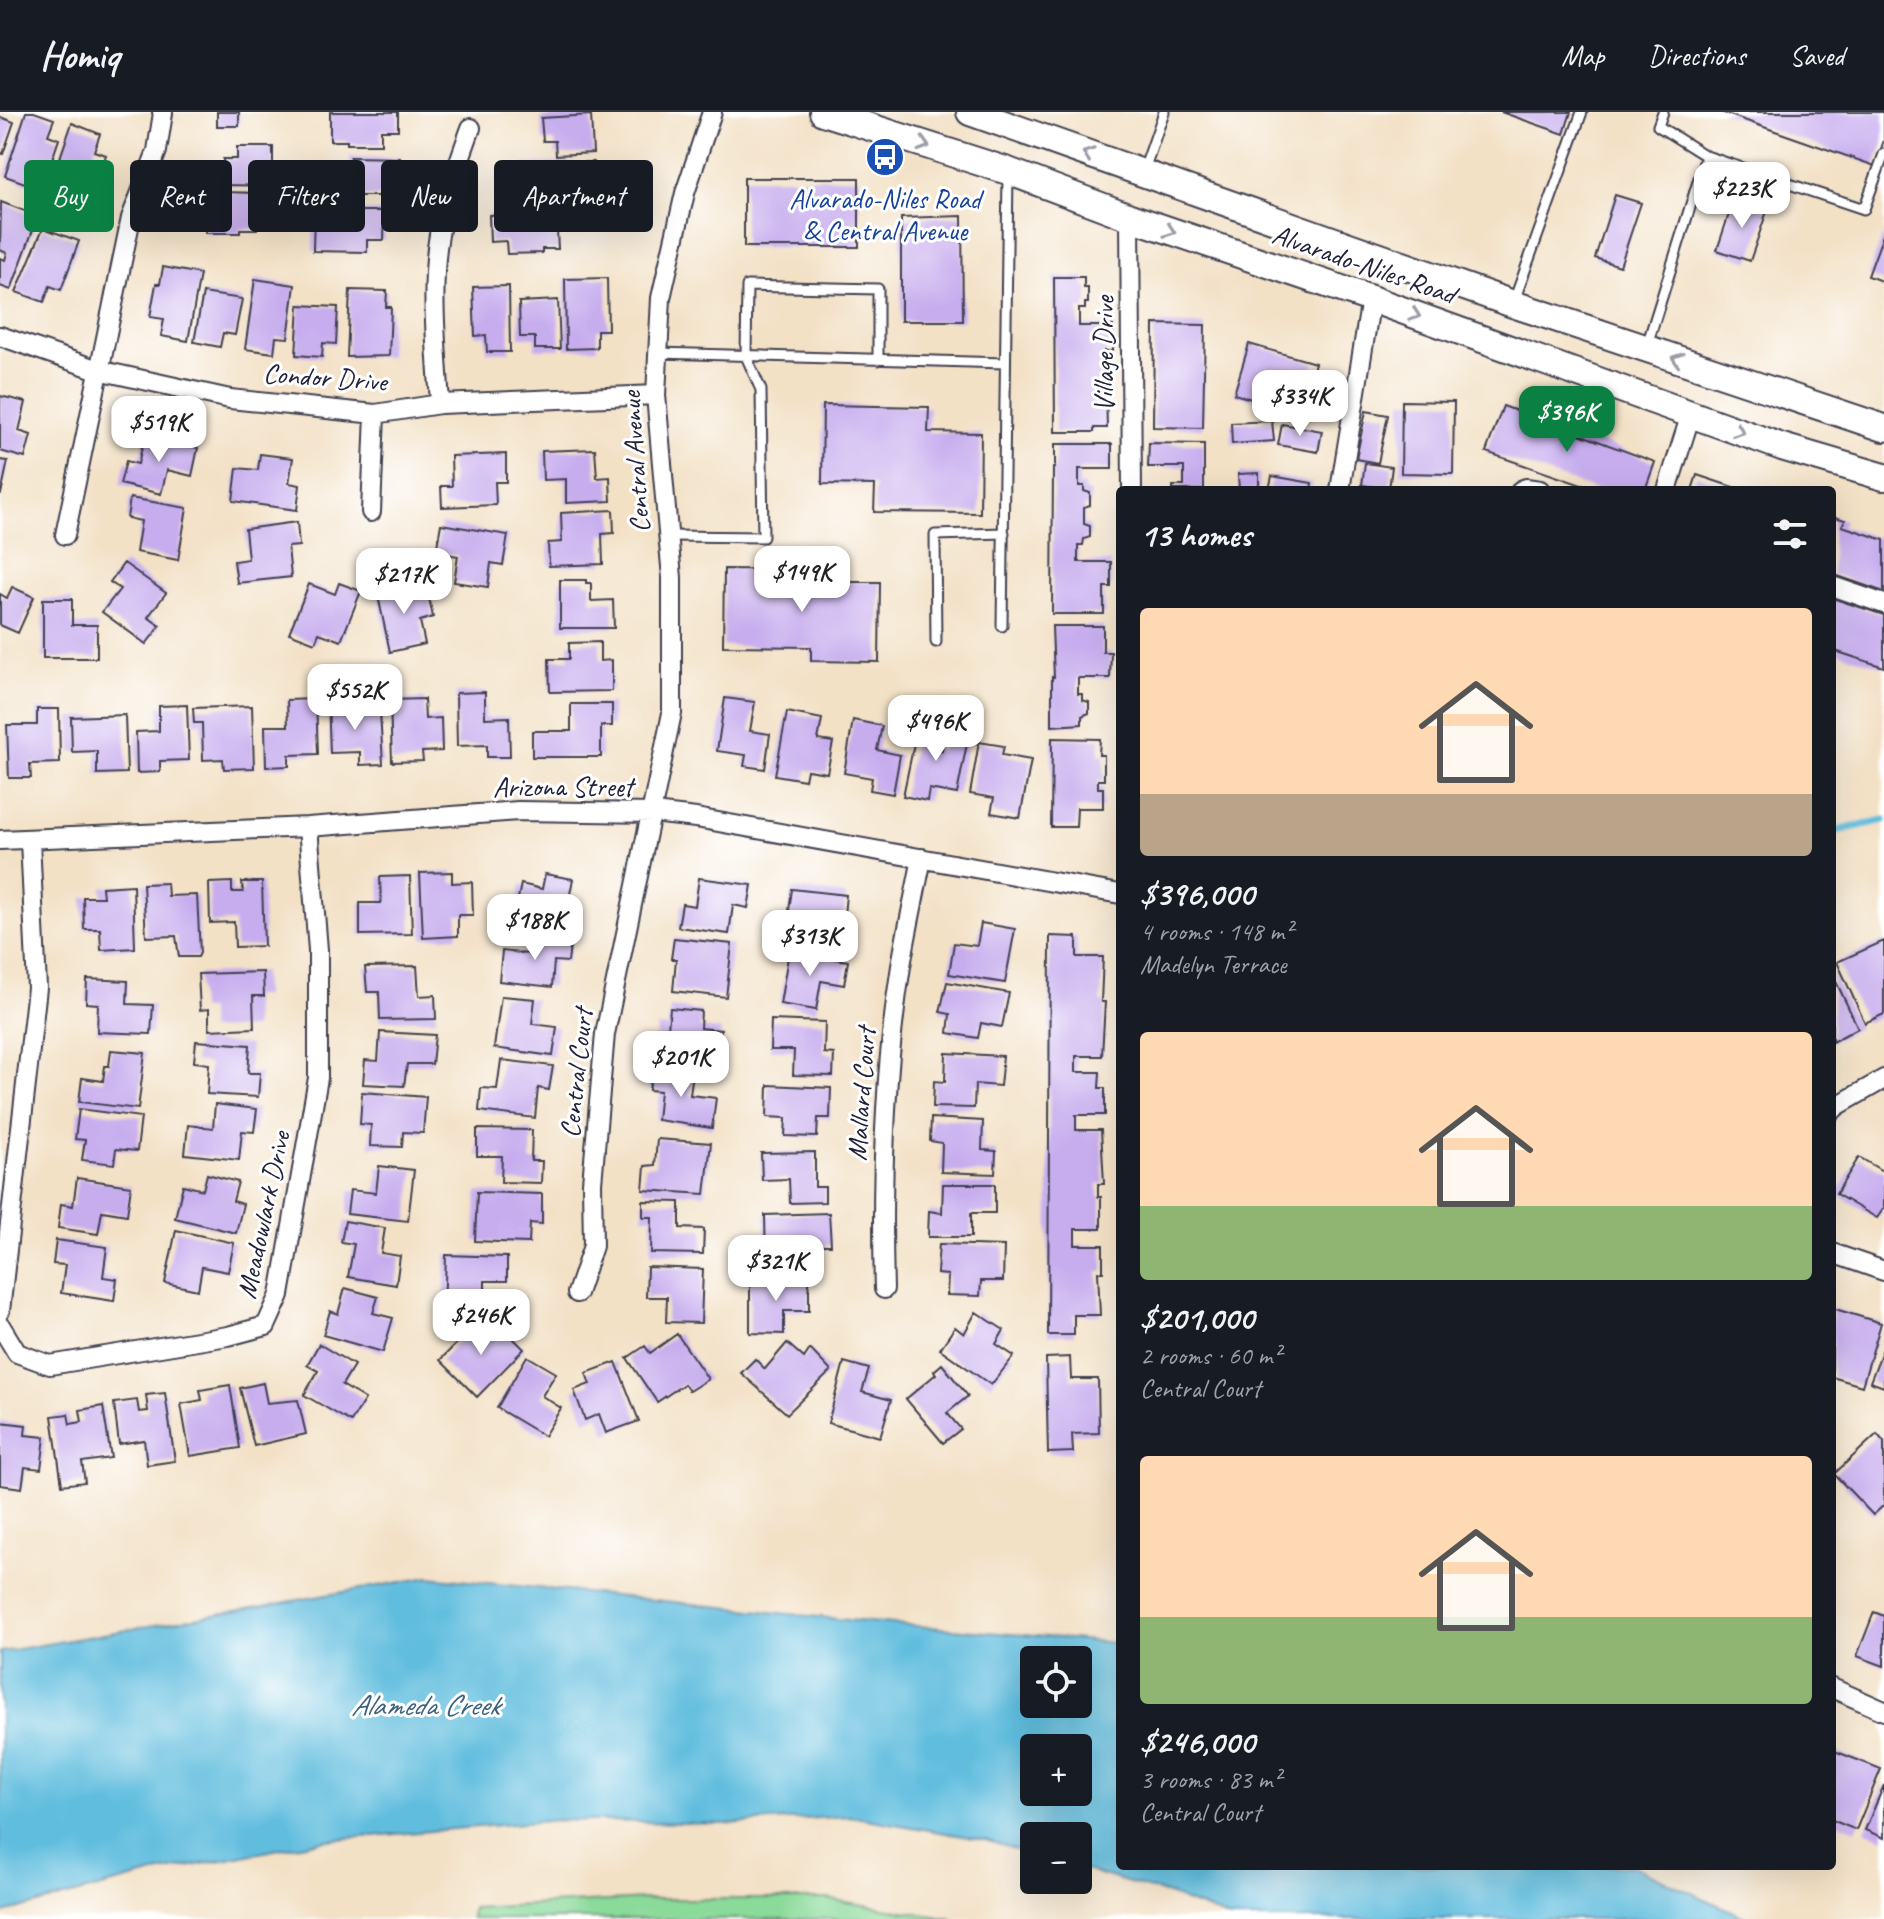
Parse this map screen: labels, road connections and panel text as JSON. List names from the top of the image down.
{
  "streets": {
    "main road": ["Alvarado-Niles Road"],
    "street": [
      "Village Drive",
      "Condor Drive",
      "Central Avenue",
      "Arizona Street",
      "Central Court",
      "Mallard Court",
      "Meadowlark Drive"
    ]
  },
  "crossings": [
    ["Alvarado-Niles Road", "Village Drive"],
    ["Condor Drive", "Central Avenue"],
    ["Central Avenue", "Arizona Street"],
    ["Central Avenue", "Central Court"],
    ["Arizona Street", "Central Court"],
    ["Arizona Street", "Mallard Court"],
    ["Arizona Street", "Meadowlark Drive"]
  ],
  "water": ["Alameda Creek"],
  "places": {
    "bus stop": ["Alvarado-Niles Road & Central Avenue"]
  },
  "page": {
    "header": "Homiq",
    "nav": ["Map", "Directions", "Saved"],
    "chip": [
      "Buy",
      "Rent",
      "Filters",
      "New",
      "Apartment"
    ],
    "price": [
      "$223K",
      "$334K",
      "$396K",
      "$519K",
      "$149K",
      "$217K",
      "$552K",
      "$496K",
      "$188K",
      "$313K",
      "$201K",
      "$321K",
      "$246K"
    ],
    "heading": "13 homes",
    "list": [
      {
        "name": "$396,000",
        "note": "4 rooms · 148 m² · Madelyn Terrace"
      },
      {
        "name": "$201,000",
        "note": "2 rooms · 60 m² · Central Court"
      },
      {
        "name": "$246,000",
        "note": "3 rooms · 83 m² · Central Court"
      }
    ],
    "map_buttons": ["+", "−"]
  }
}
